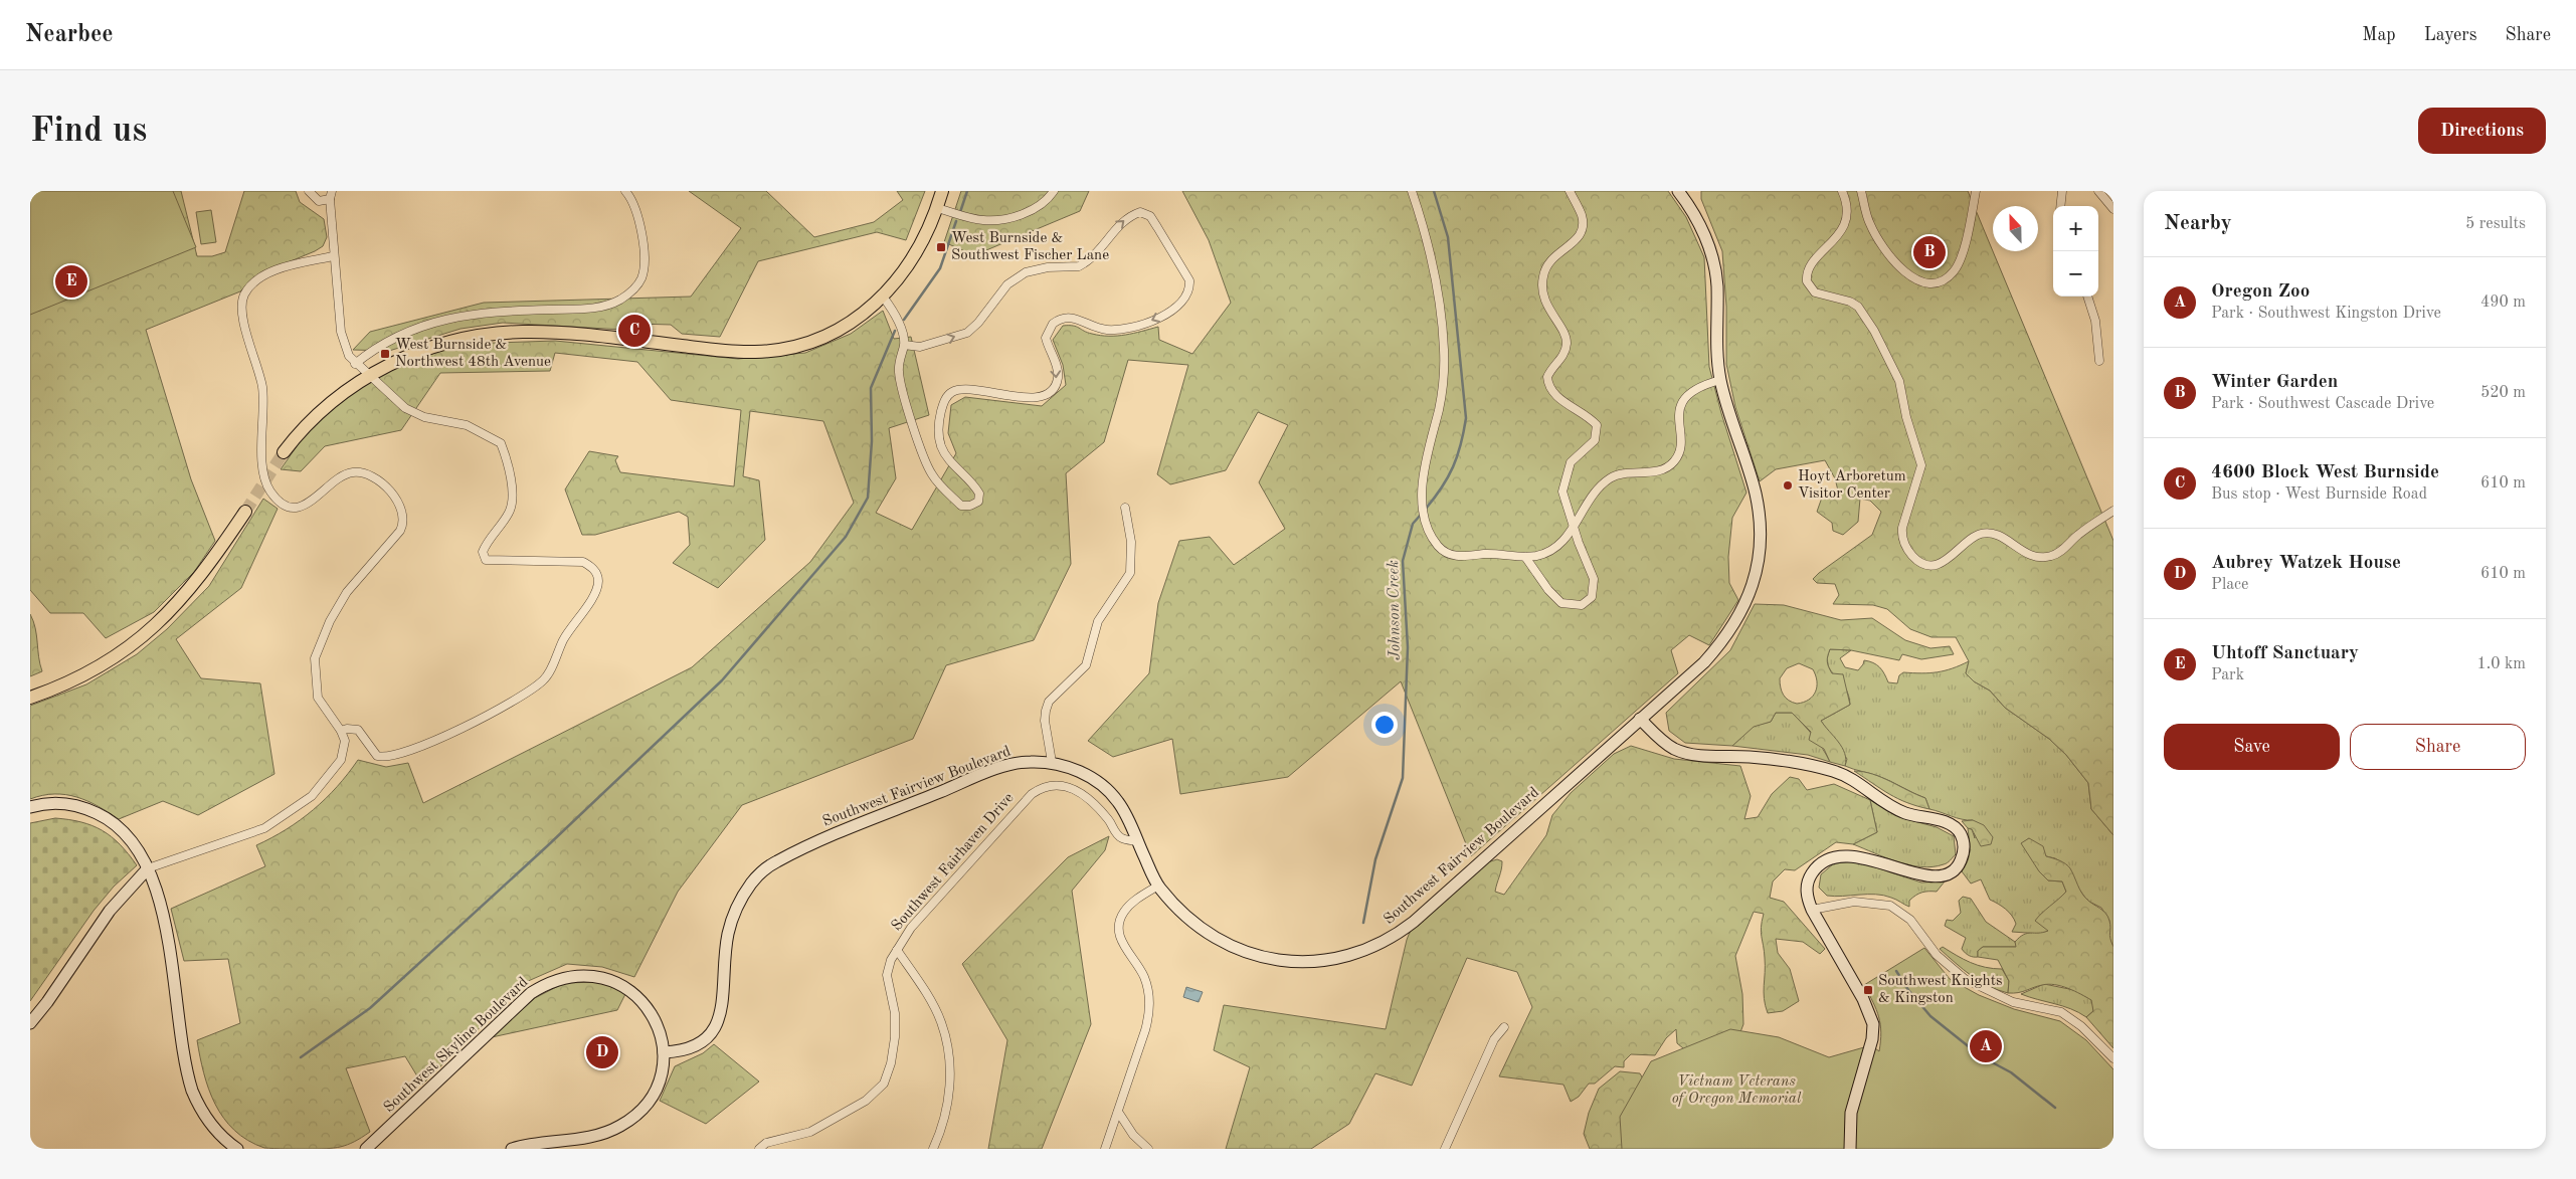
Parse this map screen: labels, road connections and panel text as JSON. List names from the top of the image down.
{
  "streets": {
    "street": ["Southwest Fairview Boulevard", "Southwest Fairhaven Drive", "Southwest Skyline Boulevard"]
  },
  "crossings": [
    ["Southwest Fairview Boulevard", "Southwest Fairhaven Drive"],
    ["Southwest Fairview Boulevard", "Southwest Skyline Boulevard"]
  ],
  "water": ["Johnson Creek"],
  "parks": ["Vietnam Veterans of Oregon Memorial"],
  "places": {
    "transit": ["West Burnside & Southwest Fischer Lane", "West Burnside & Northwest 48th Avenue", "Southwest Knights & Kingston"],
    "other": ["Hoyt Arboretum Visitor Center"]
  },
  "north": "top",
  "page": {
    "header": "Nearbee",
    "nav": ["Map", "Layers", "Share"],
    "buttons": [
      "Directions",
      ["Save", "Share"]
    ],
    "title": "Find us",
    "heading": ["Nearby", "5 results"],
    "map_buttons": ["+", "−"],
    "pins": [
      "B",
      "E",
      "C",
      "A",
      "D"
    ],
    "list": [
      {
        "mark": "A",
        "name": "Oregon Zoo",
        "note": "Park · Southwest Kingston Drive",
        "value": "490 m"
      },
      {
        "mark": "B",
        "name": "Winter Garden",
        "note": "Park · Southwest Cascade Drive",
        "value": "520 m"
      },
      {
        "mark": "C",
        "name": "4600 Block West Burnside",
        "note": "Bus stop · West Burnside Road",
        "value": "610 m"
      },
      {
        "mark": "D",
        "name": "Aubrey Watzek House",
        "note": "Place",
        "value": "610 m"
      },
      {
        "mark": "E",
        "name": "Uhtoff Sanctuary",
        "note": "Park",
        "value": "1.0 km"
      }
    ]
  }
}
